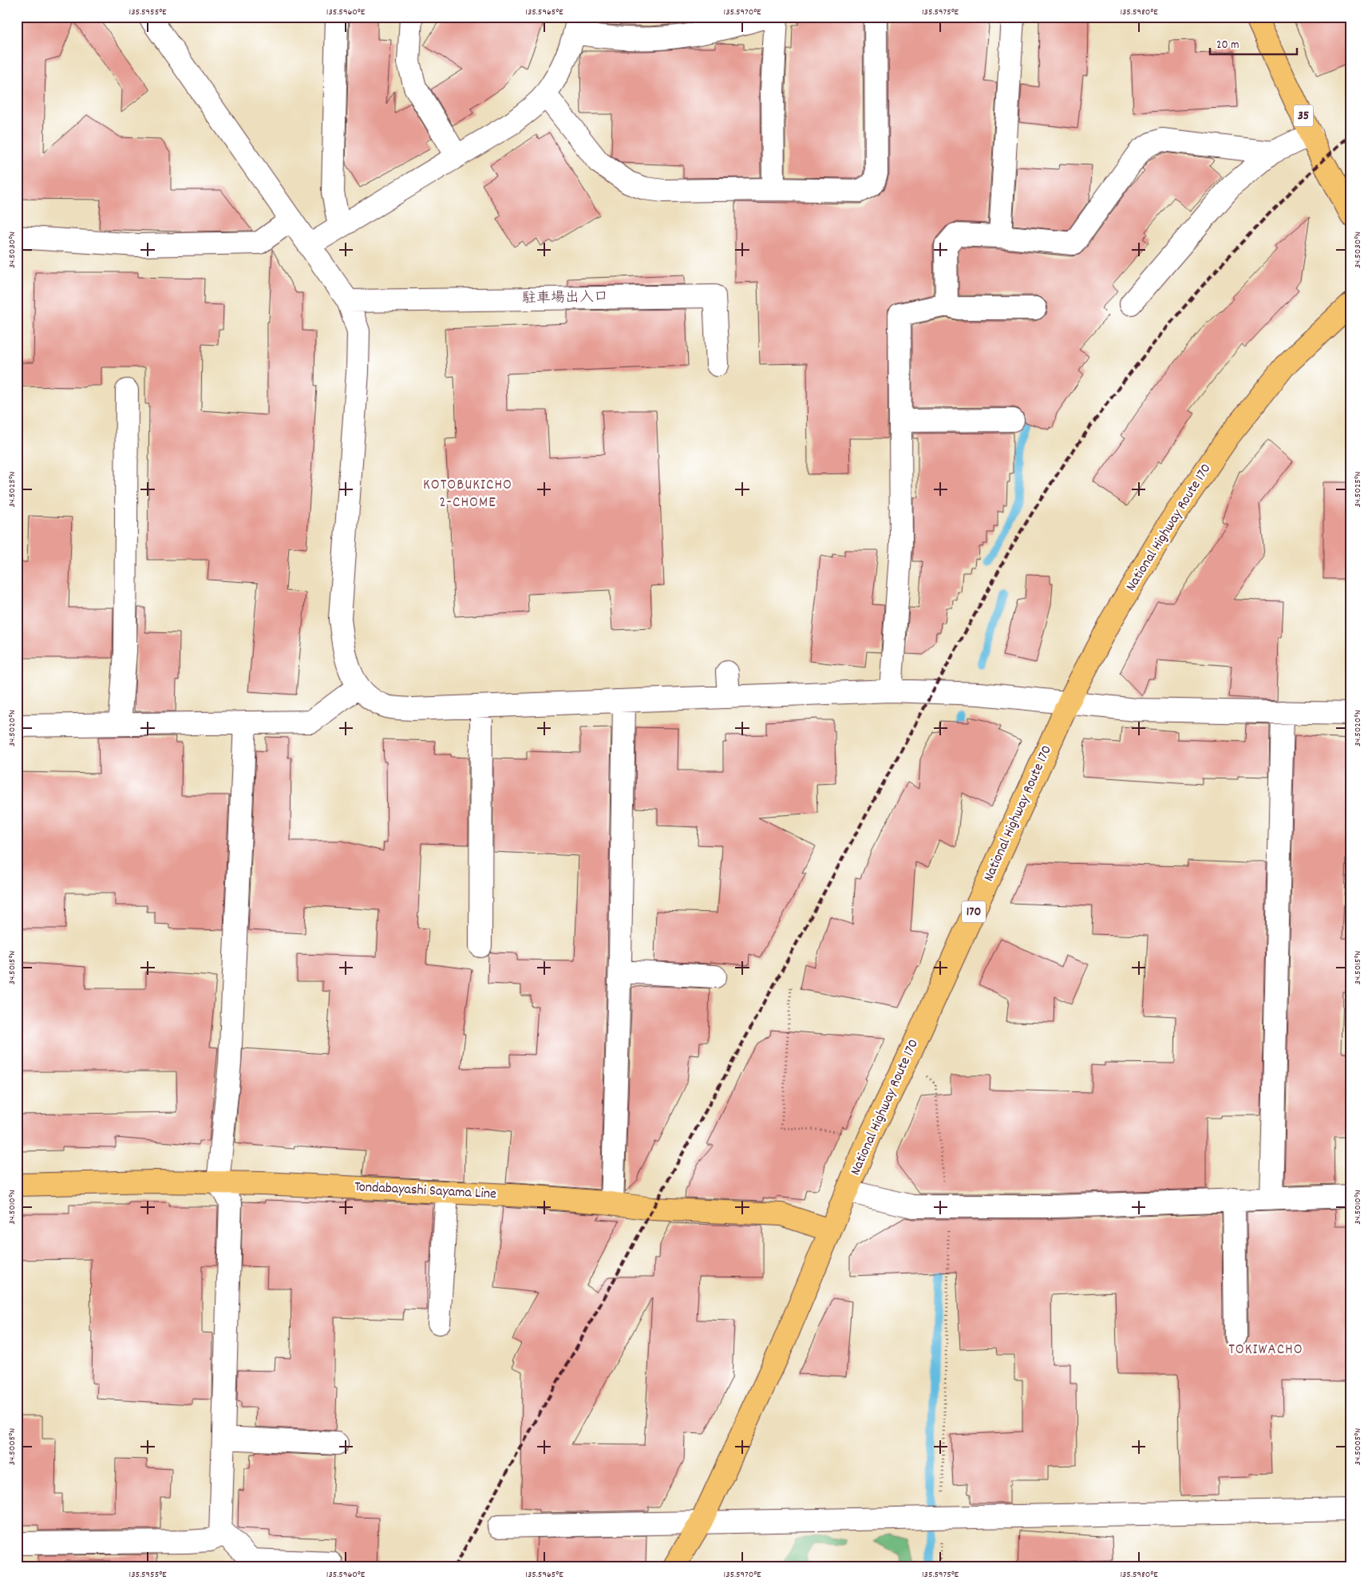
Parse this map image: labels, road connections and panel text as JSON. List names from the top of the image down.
{
  "streets": {
    "main road": [
      "35",
      "National Highway Route 170",
      "170",
      "Tondabayashi Sayama Line"
    ],
    "street": ["駐車場出入口"]
  },
  "crossings": [
    ["National Highway Route 170", "Tondabayashi Sayama Line"]
  ],
  "districts": ["KOTOBUKICHO 2-CHOME", "TOKIWACHO"],
  "scale_bar": "20 m",
  "coordinates": [
    "135.5955°E",
    "135.5960°E",
    "135.5965°E",
    "135.5970°E",
    "135.5975°E",
    "135.5980°E",
    "34.5030°N",
    "34.5025°N",
    "34.5020°N",
    "34.5015°N",
    "34.5010°N",
    "34.5005°N"
  ]
}
